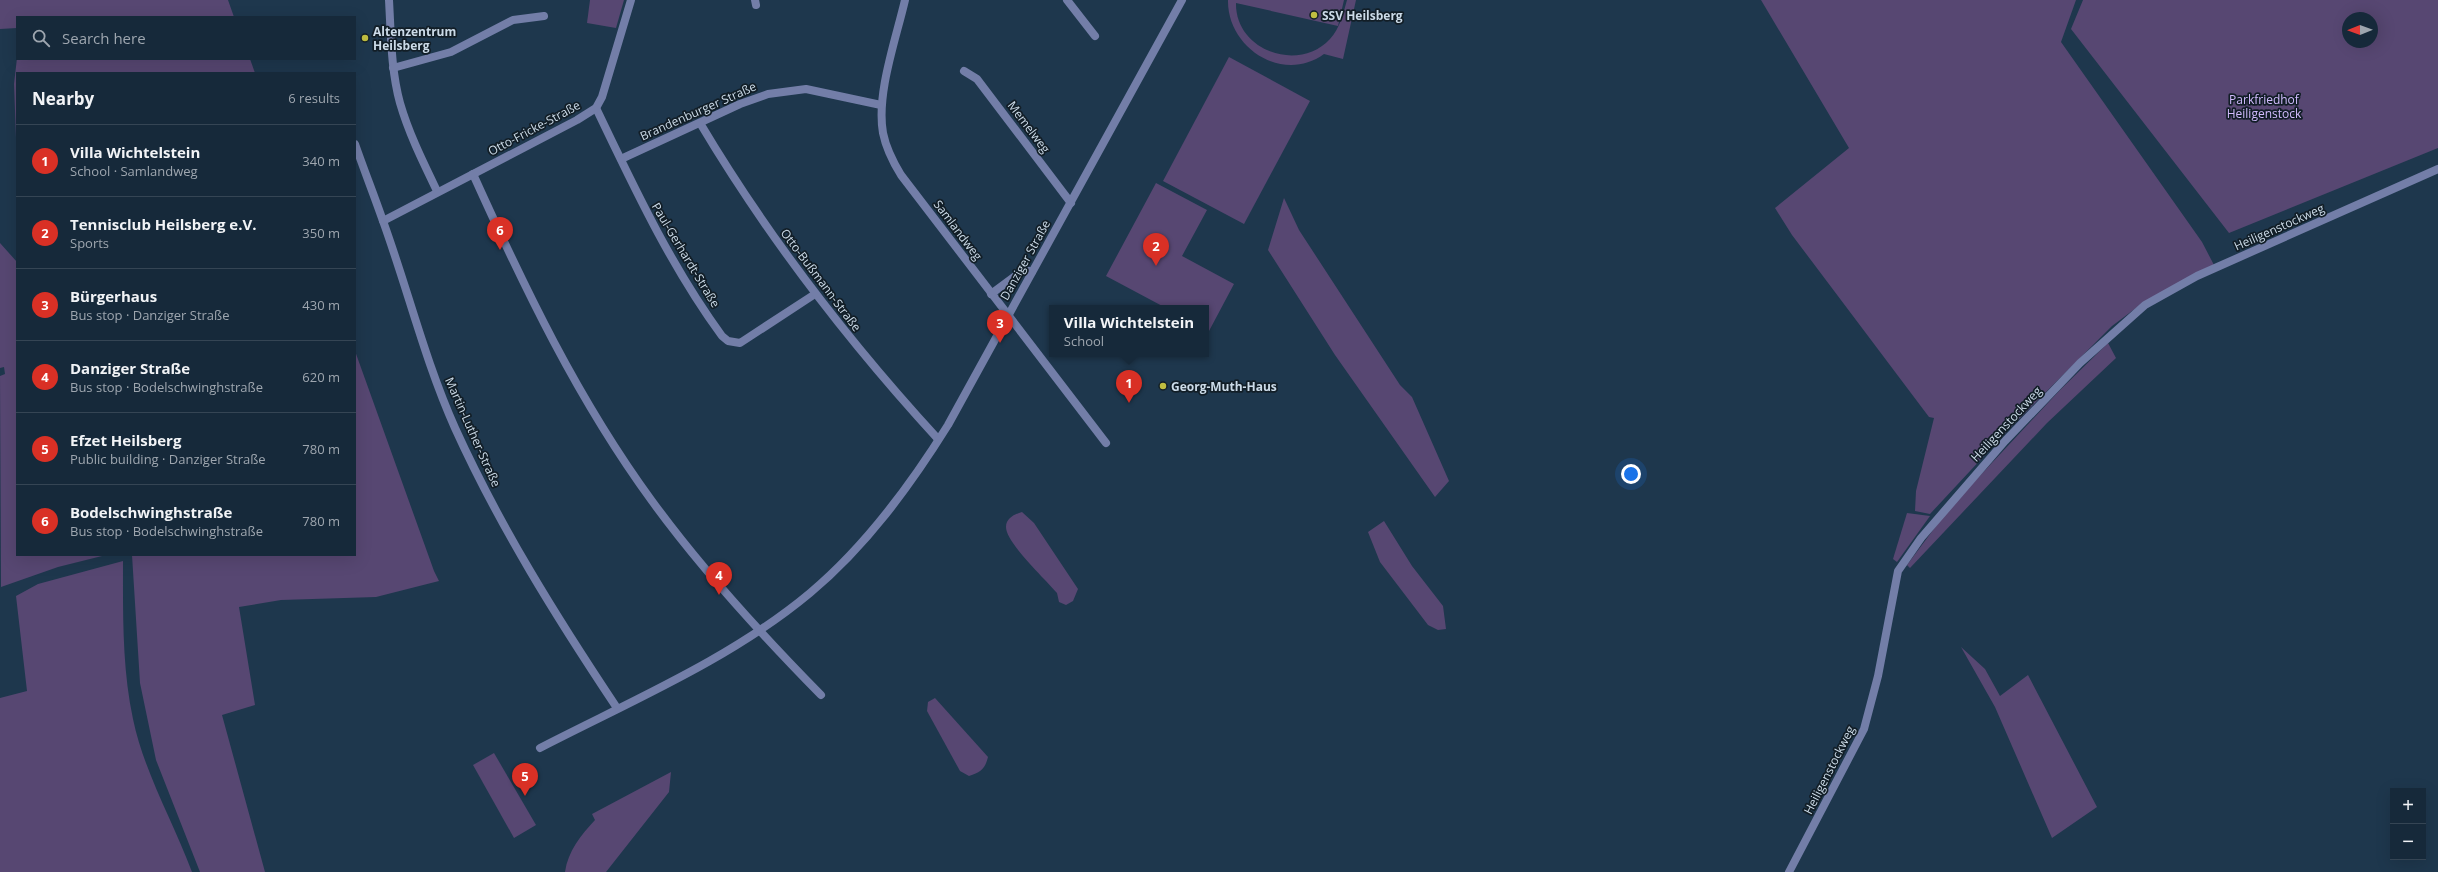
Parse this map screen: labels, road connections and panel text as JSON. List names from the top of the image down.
{
  "streets": {
    "street": [
      "Brandenburger Straße",
      "Memelweg",
      "Otto-Fricke-Straße",
      "Heiligenstockweg",
      "Samlandweg",
      "Paul-Gerhardt-Straße",
      "Danziger Straße",
      "Otto-Bußmann-Straße",
      "Martin-Luther-Straße"
    ]
  },
  "crossings": [
    ["Brandenburger Straße", "Samlandweg"],
    ["Brandenburger Straße", "Paul-Gerhardt-Straße"],
    ["Brandenburger Straße", "Otto-Bußmann-Straße"],
    ["Memelweg", "Danziger Straße"],
    ["Otto-Fricke-Straße", "Paul-Gerhardt-Straße"],
    ["Otto-Fricke-Straße", "Martin-Luther-Straße"],
    ["Samlandweg", "Danziger Straße"],
    ["Paul-Gerhardt-Straße", "Otto-Bußmann-Straße"],
    ["Danziger Straße", "Otto-Bußmann-Straße"],
    ["Danziger Straße", "Martin-Luther-Straße"]
  ],
  "parks": ["Parkfriedhof Heiligenstock"],
  "places": ["SSV Heilsberg", "Altenzentrum Heilsberg", "Georg-Muth-Haus"],
  "north": "left",
  "page": {
    "search": "Search here",
    "heading": ["Nearby", "6 results"],
    "list": [
      {
        "mark": "1",
        "name": "Villa Wichtelstein",
        "note": "School · Samlandweg",
        "value": "340 m"
      },
      {
        "mark": "2",
        "name": "Tennisclub Heilsberg e.V.",
        "note": "Sports",
        "value": "350 m"
      },
      {
        "mark": "3",
        "name": "Bürgerhaus",
        "note": "Bus stop · Danziger Straße",
        "value": "430 m"
      },
      {
        "mark": "4",
        "name": "Danziger Straße",
        "note": "Bus stop · Bodelschwinghstraße",
        "value": "620 m"
      },
      {
        "mark": "5",
        "name": "Efzet Heilsberg",
        "note": "Public building · Danziger Straße",
        "value": "780 m"
      },
      {
        "mark": "6",
        "name": "Bodelschwinghstraße",
        "note": "Bus stop · Bodelschwinghstraße",
        "value": "780 m"
      }
    ],
    "pins": [
      "6",
      "2",
      "3",
      "1",
      "4",
      "5"
    ],
    "popup": ["Villa Wichtelstein", "School"],
    "map_buttons": ["+", "−"]
  }
}
